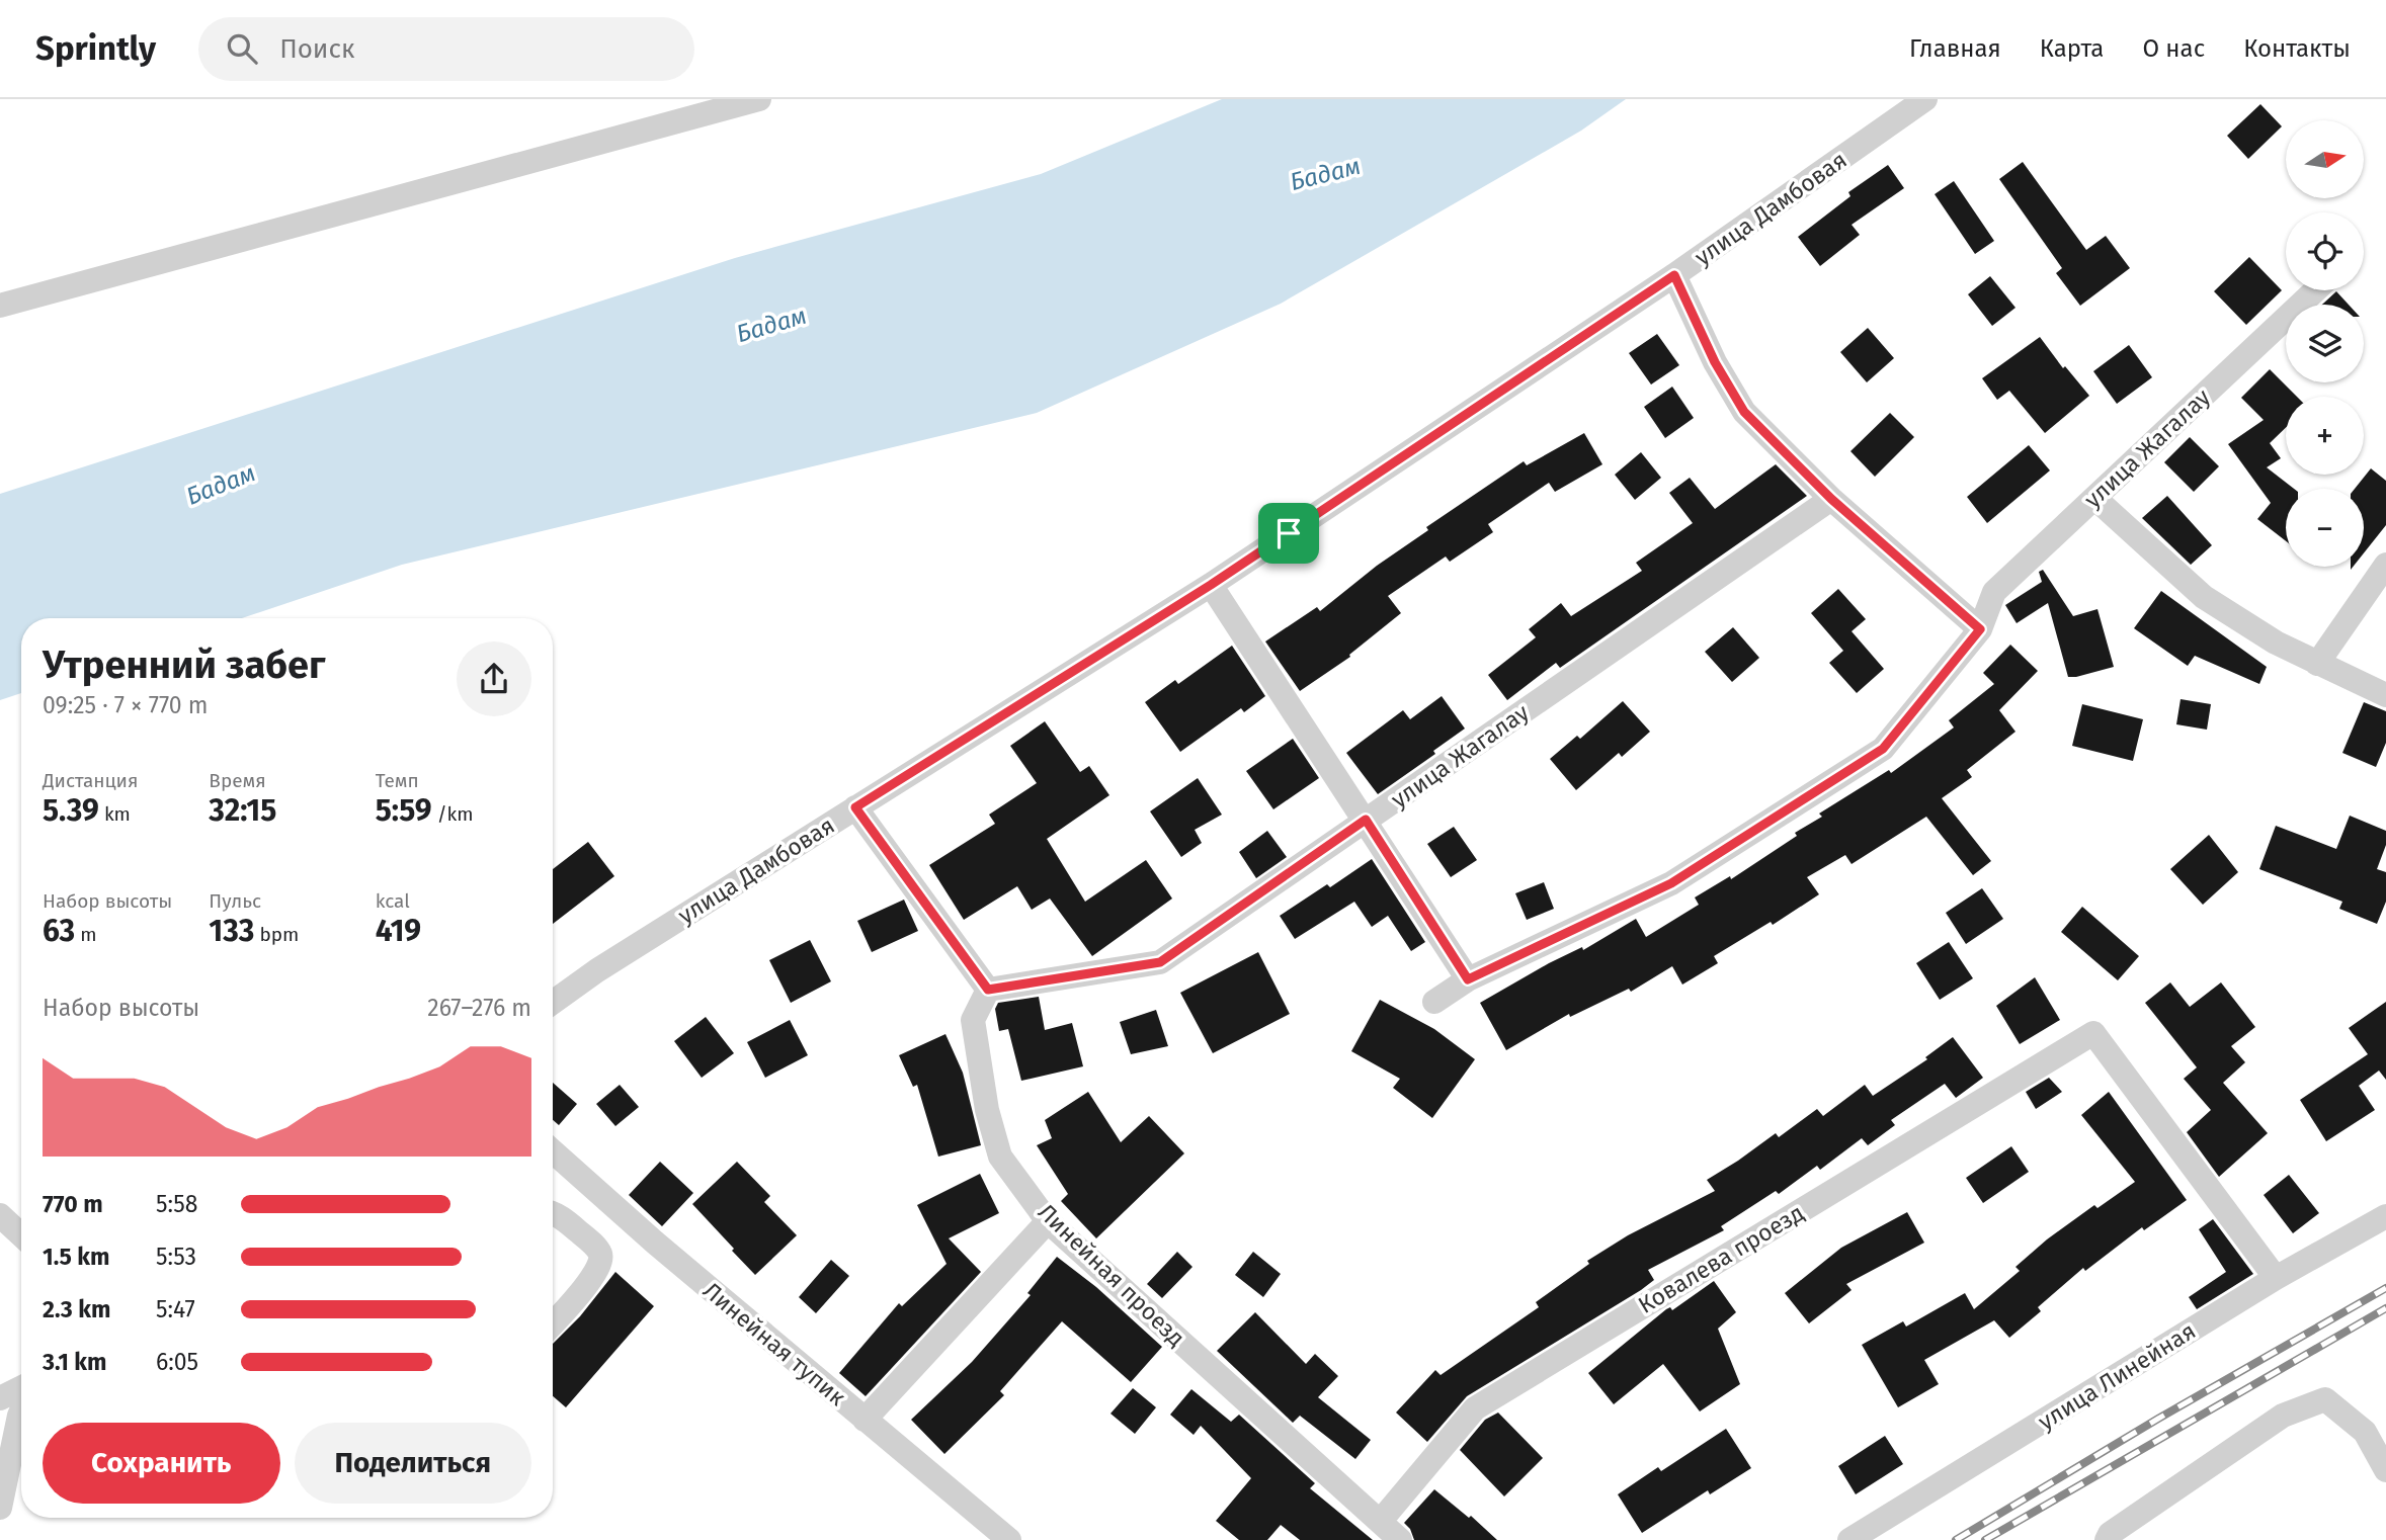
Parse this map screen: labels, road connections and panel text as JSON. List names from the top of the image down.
{
  "streets": {
    "street": [
      "улица Дамбовая",
      "улица Жагалау",
      "Ковалева проезд",
      "Линейная проезд",
      "Линейная тупик",
      "улица Линейная"
    ]
  },
  "crossings": [
    ["улица Жагалау", "Линейная проезд"],
    ["Ковалева проезд", "Линейная проезд"],
    ["Ковалева проезд", "улица Линейная"]
  ],
  "water": ["Бадам"],
  "north": "right",
  "page": {
    "header": "Sprintly",
    "search": "Поиск",
    "nav": [
      "Главная",
      "Карта",
      "О нас",
      "Контакты"
    ],
    "map_buttons": ["+", "−"],
    "heading": ["Утренний забег", "09:25 · 7 × 770 m"],
    "stats": [
      ["Дистанция", "5.39 km"],
      ["Время", "32:15"],
      ["Темп", "5:59 /km"],
      ["Набор высоты", "63 m"],
      ["Пульс", "133 bpm"],
      ["kcal", "419"]
    ],
    "chart": ["Набор высоты", "267–276 m"],
    "list": [
      {
        "name": "770 m",
        "note": "5:58"
      },
      {
        "name": "1.5 km",
        "note": "5:53"
      },
      {
        "name": "2.3 km",
        "note": "5:47"
      },
      {
        "name": "3.1 km",
        "note": "6:05"
      }
    ],
    "buttons": ["Сохранить", "Поделиться"]
  }
}
